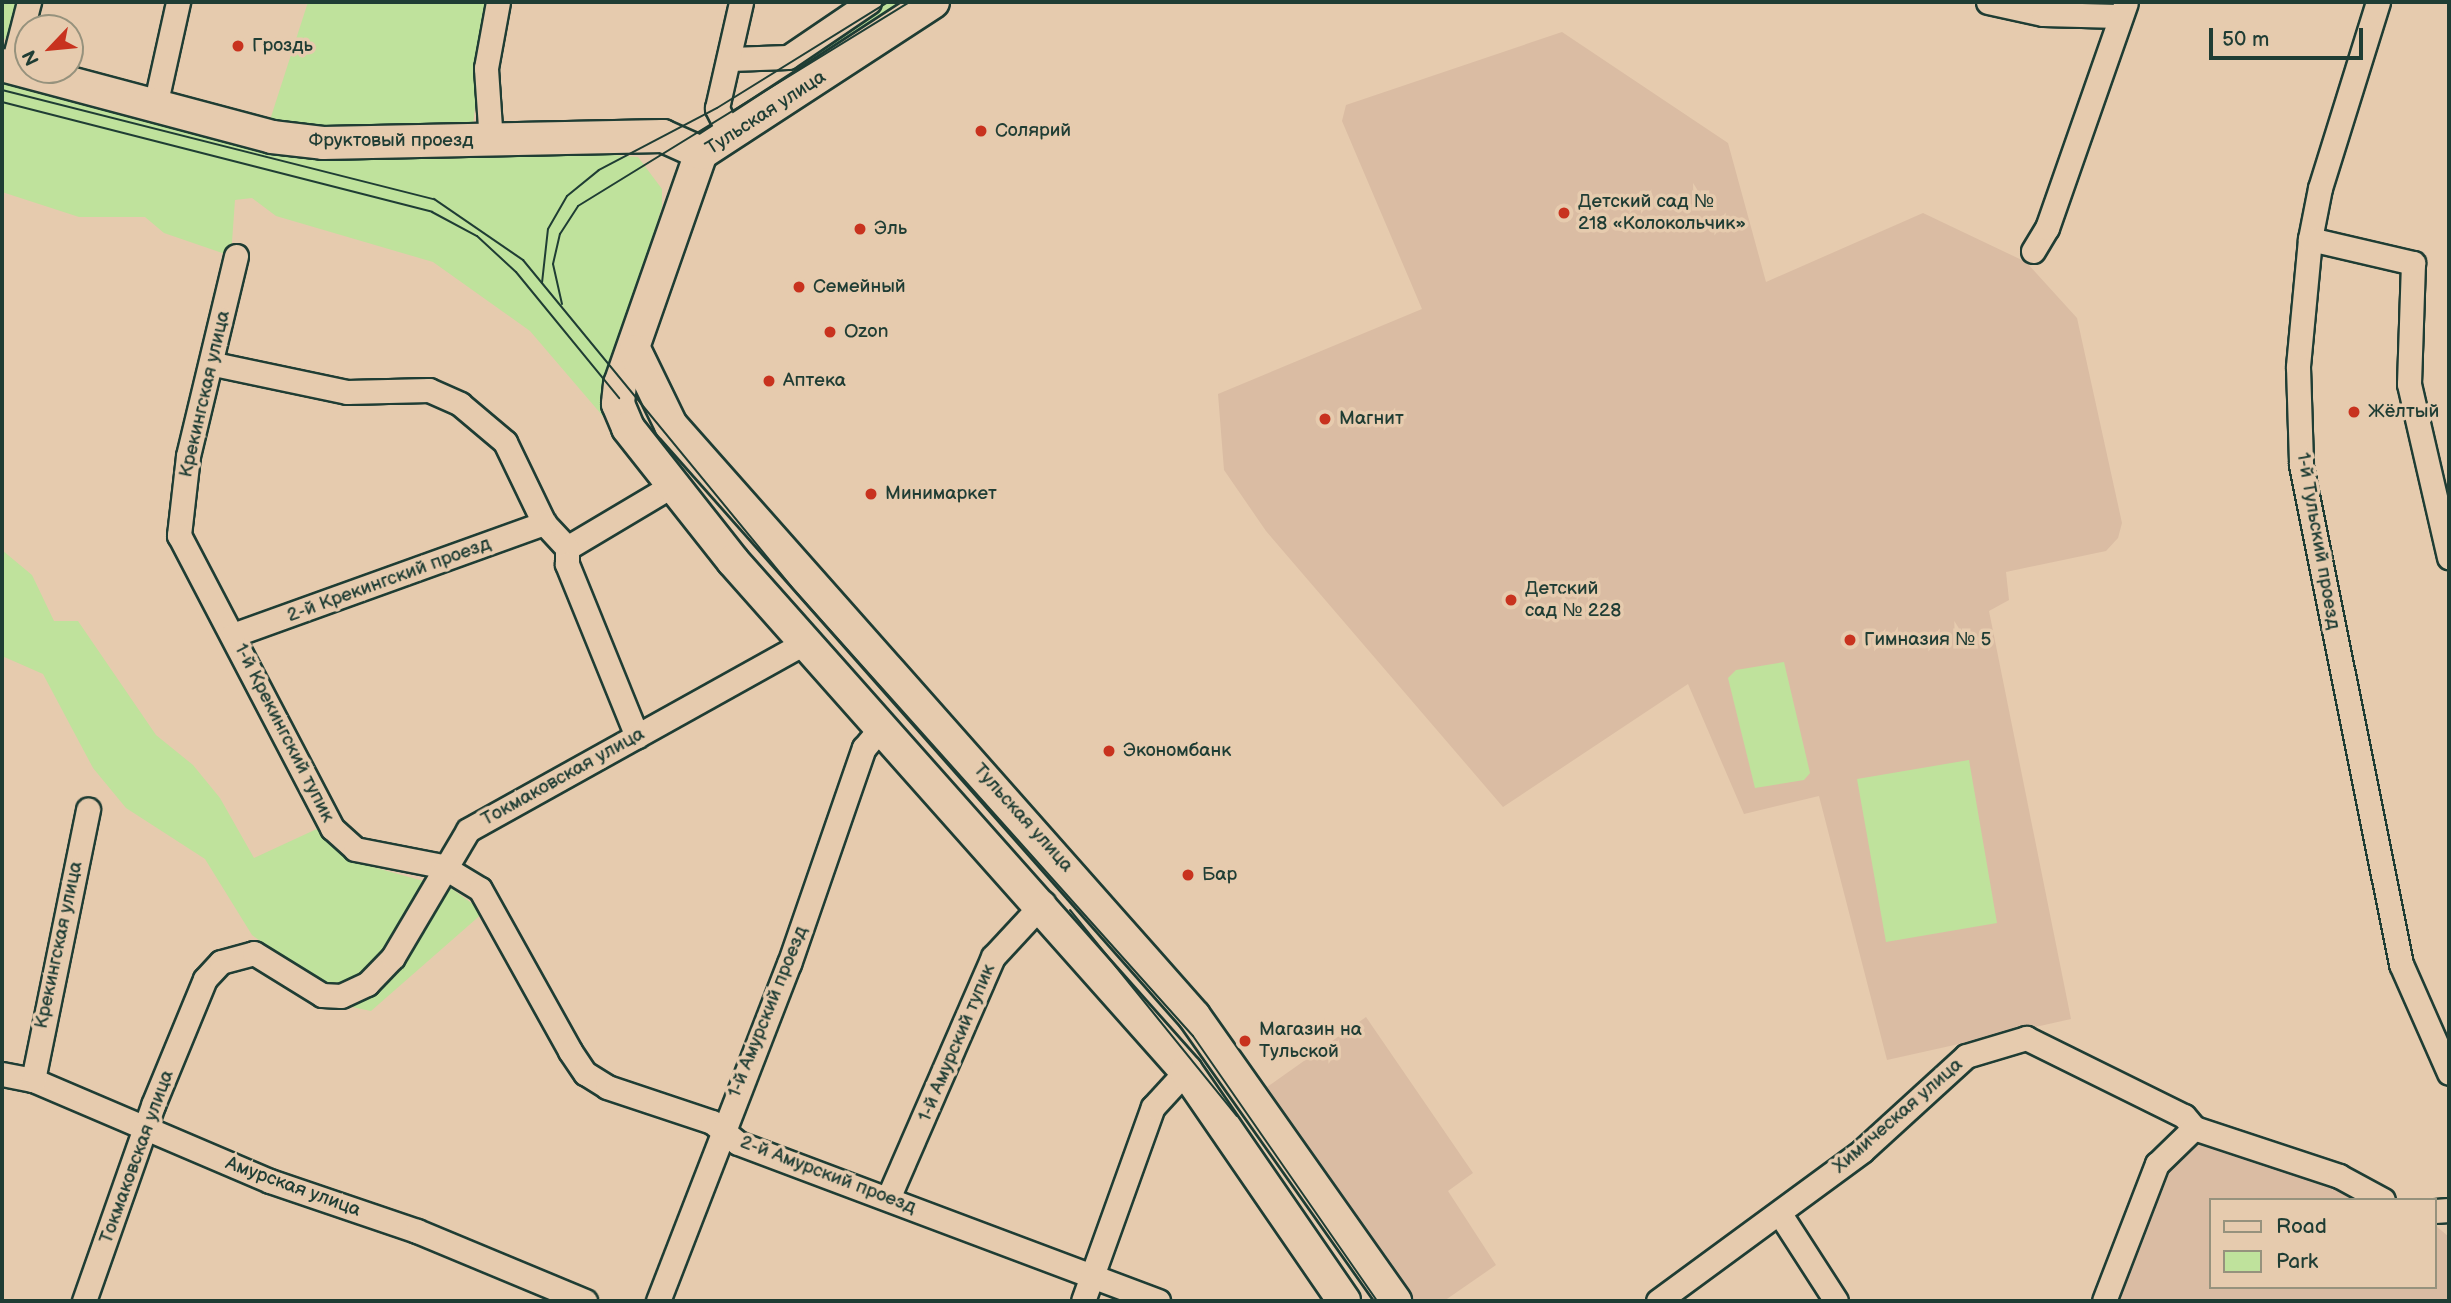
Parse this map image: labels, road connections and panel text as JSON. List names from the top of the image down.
{
  "streets": {
    "street": [
      "Тульская улица",
      "Фруктовый проезд",
      "Крекингская улица",
      "1-й Тульский проезд",
      "2-й Крекингский проезд",
      "1-й Крекингский тупик",
      "Токмаковская улица",
      "1-й Амурский проезд",
      "1-й Амурский тупик",
      "Химическая улица",
      "2-й Амурский проезд",
      "Амурская улица"
    ]
  },
  "crossings": [
    ["Тульская улица", "Фруктовый проезд"],
    ["Тульская улица", "Токмаковская улица"],
    ["Тульская улица", "1-й Амурский проезд"],
    ["Тульская улица", "1-й Амурский тупик"],
    ["Крекингская улица", "1-й Крекингский тупик"],
    ["Крекингская улица", "Амурская улица"],
    ["2-й Крекингский проезд", "1-й Крекингский тупик"],
    ["1-й Крекингский тупик", "Токмаковская улица"],
    ["1-й Крекингский тупик", "2-й Амурский проезд"],
    ["Токмаковская улица", "2-й Амурский проезд"],
    ["Токмаковская улица", "Амурская улица"],
    ["1-й Амурский проезд", "2-й Амурский проезд"],
    ["1-й Амурский тупик", "2-й Амурский проезд"]
  ],
  "places": [
    "Гроздь",
    "Солярий",
    "Детский сад № 218 «Колокольчик»",
    "Эль",
    "Семейный",
    "Ozon",
    "Аптека",
    "Жёлтый",
    "Магнит",
    "Минимаркет",
    "Детский сад № 228",
    "Гимназия № 5",
    "Экономбанк",
    "Бар",
    "Магазин на Тульской"
  ],
  "legend": ["Road", "Park"],
  "scale_bar": "50 m",
  "north": "bottom left"
}
